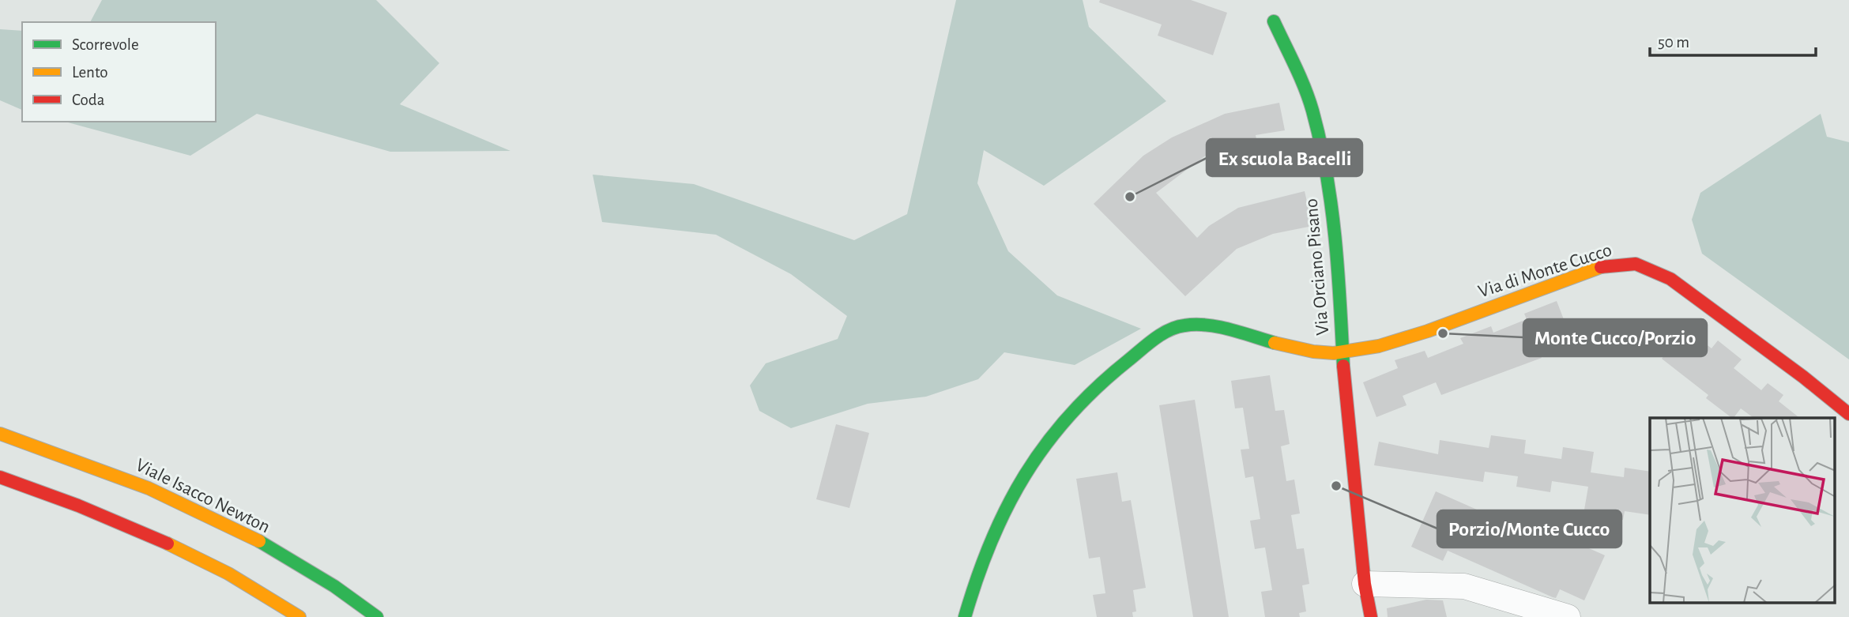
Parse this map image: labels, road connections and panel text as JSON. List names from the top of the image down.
{
  "streets": {
    "main road": ["Via Orciano Pisano", "Via di Monte Cucco", "Viale Isacco Newton"]
  },
  "crossings": [
    ["Via Orciano Pisano", "Via di Monte Cucco"]
  ],
  "places": ["Ex scuola Bacelli", "Monte Cucco/Porzio", "Porzio/Monte Cucco"],
  "legend": ["Scorrevole", "Lento", "Coda"],
  "scale_bar": "50 m"
}
